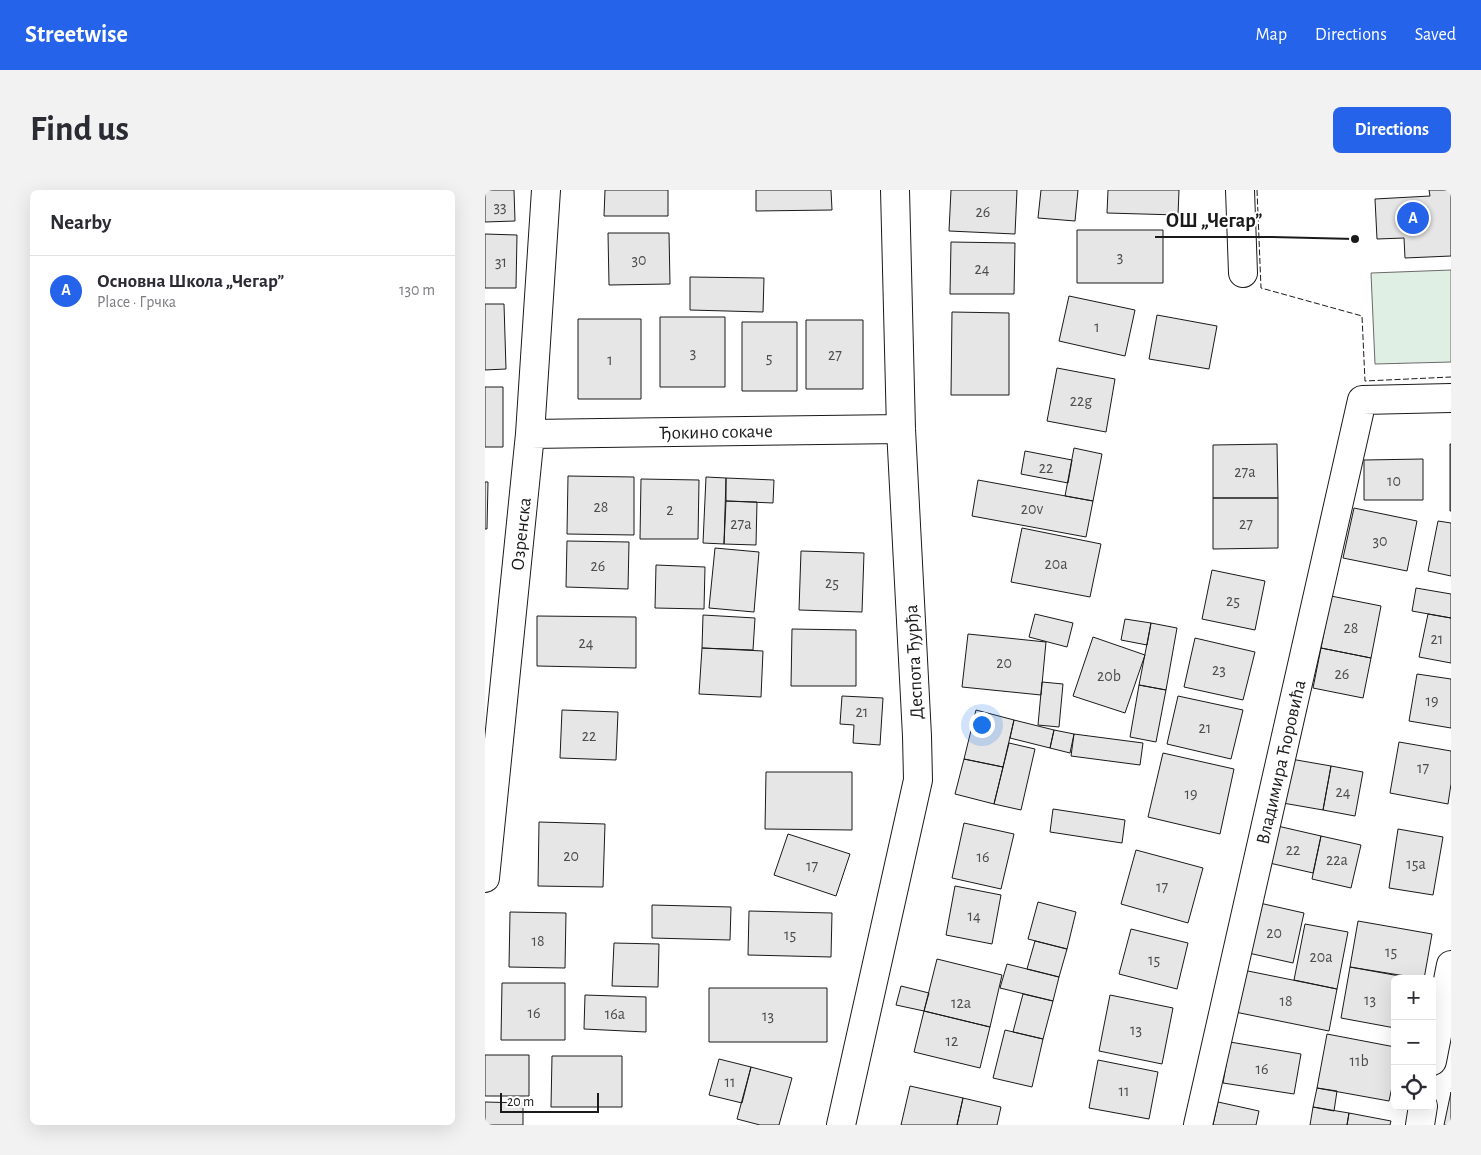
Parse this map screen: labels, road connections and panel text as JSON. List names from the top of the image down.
{
  "streets": {
    "street": [
      "Ђокино сокаче",
      "Озренска",
      "Деспота Ђурђа",
      "Владимира Ћоровића"
    ]
  },
  "crossings": [
    ["Ђокино сокаче", "Озренска"],
    ["Ђокино сокаче", "Деспота Ђурђа"]
  ],
  "places": ["ОШ „Чегар”"],
  "house_numbers": [
    "33",
    "26",
    "3",
    "30",
    "31",
    "24",
    "1",
    "3",
    "27",
    "5",
    "1",
    "22g",
    "22",
    "27a",
    "10",
    "28",
    "20v",
    "2",
    "27a",
    "27",
    "30",
    "20a",
    "26",
    "25",
    "25",
    "28",
    "21",
    "24",
    "20",
    "23",
    "26",
    "20b",
    "19",
    "21",
    "21",
    "22",
    "17",
    "24",
    "19",
    "22",
    "20",
    "16",
    "22a",
    "15a",
    "17",
    "17",
    "14",
    "20",
    "15",
    "18",
    "15",
    "20a",
    "15",
    "13",
    "18",
    "12a",
    "16",
    "16a",
    "13",
    "13",
    "12",
    "11b",
    "16",
    "11",
    "11"
  ],
  "scale_bar": "20 m",
  "page": {
    "header": "Streetwise",
    "nav": ["Map", "Directions", "Saved"],
    "buttons": "Directions",
    "title": "Find us",
    "heading": "Nearby",
    "pins": "A",
    "list": [
      {
        "mark": "A",
        "name": "Основна Школа „Чегар”",
        "note": "Place · Грчка",
        "value": "130 m"
      }
    ],
    "map_buttons": ["+", "−"],
    "scale": "20 m"
  }
}
